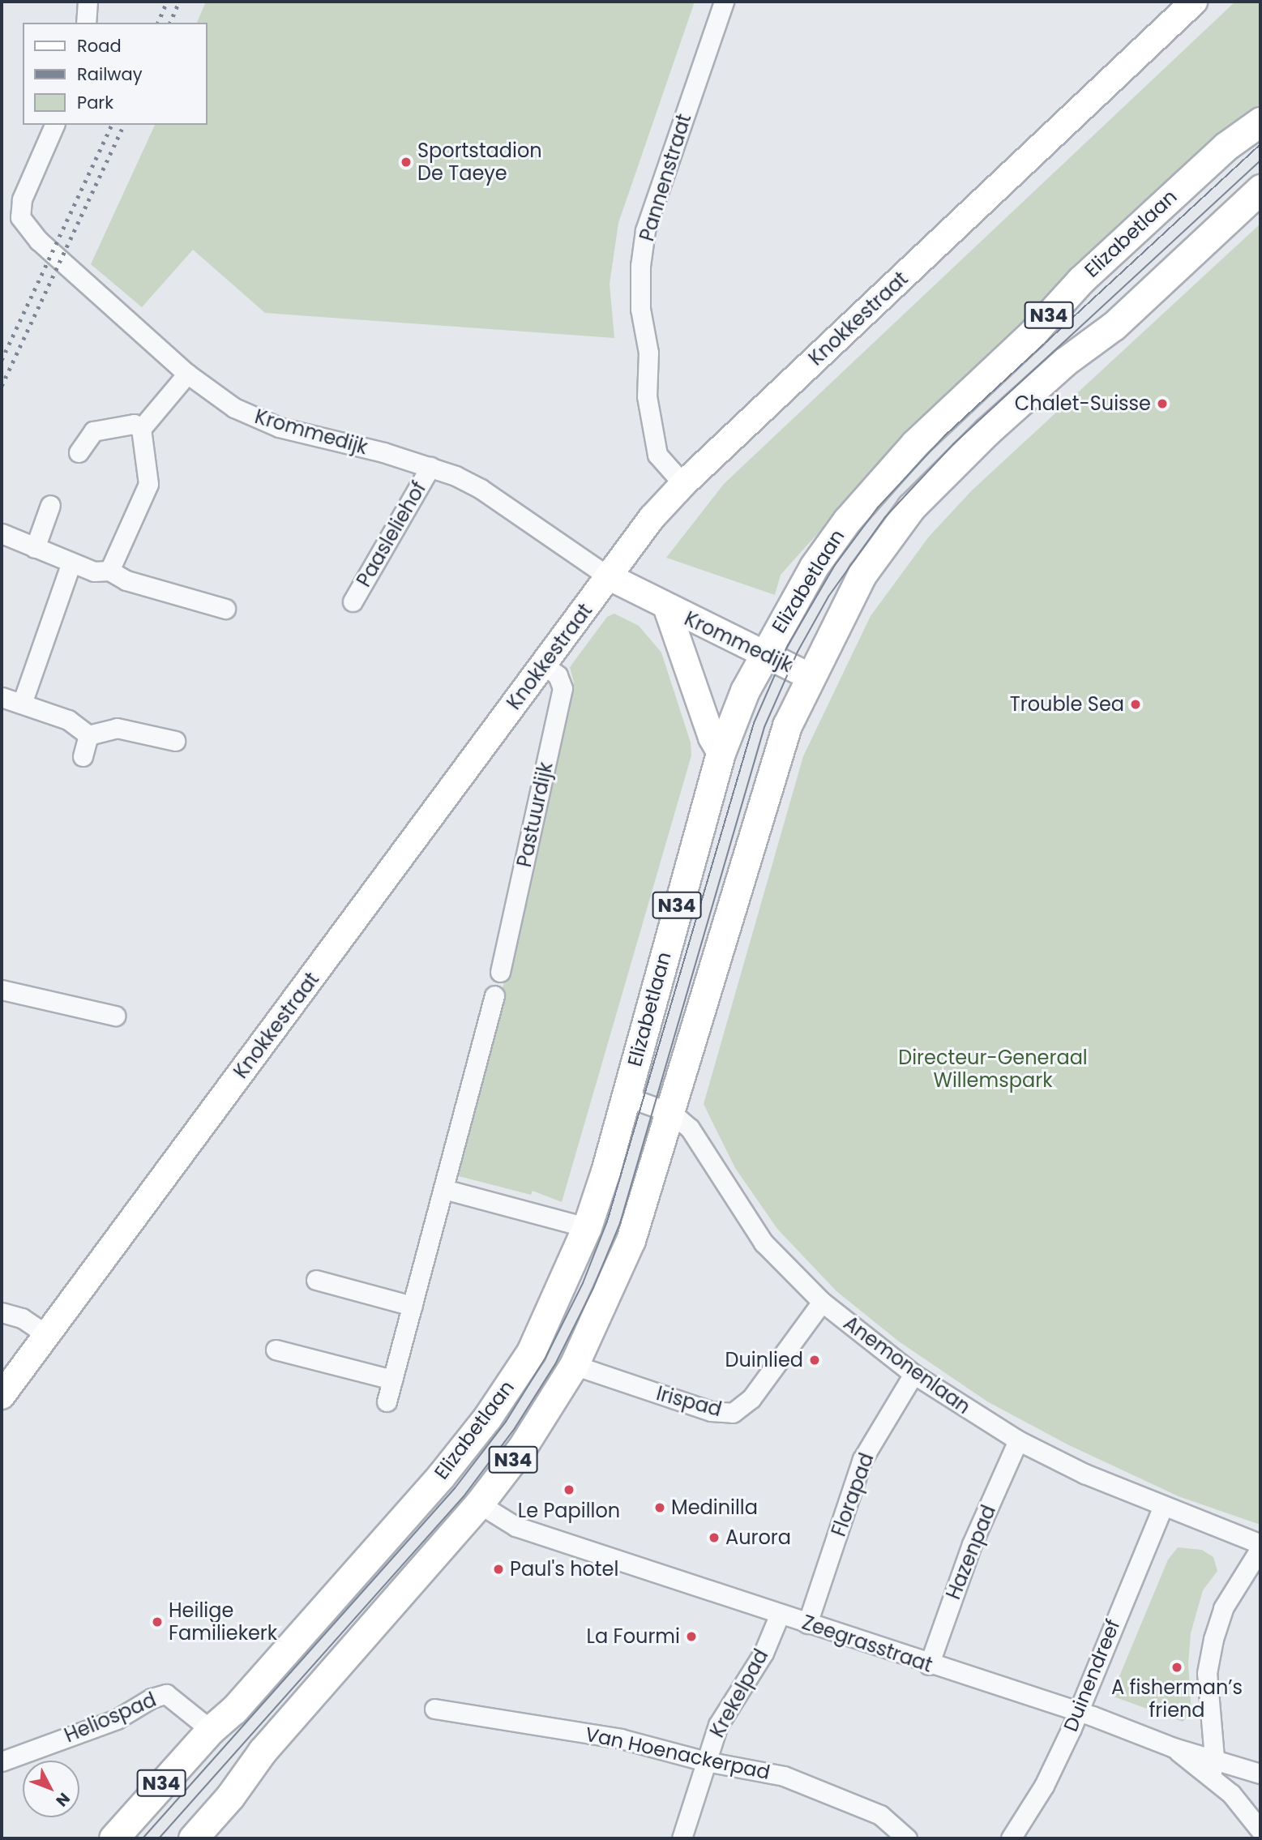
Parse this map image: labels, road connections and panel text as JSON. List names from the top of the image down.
{
  "streets": {
    "main road": ["Elizabetlaan", "N34"],
    "street": [
      "Pannenstraat",
      "Knokkestraat",
      "Krommedijk",
      "Paasleliehof",
      "Pastuurdijk",
      "Anemonenlaan",
      "Irispad",
      "Florapad",
      "Hazenpad",
      "Zeegrasstraat",
      "Duinendreef",
      "Krekelpad",
      "Heliospad",
      "Van Hoenackerpad"
    ]
  },
  "crossings": [
    ["Pannenstraat", "Knokkestraat"],
    ["Elizabetlaan", "Krommedijk"],
    ["Elizabetlaan", "Anemonenlaan"],
    ["Elizabetlaan", "Heliospad"],
    ["N34", "Krommedijk"],
    ["N34", "Anemonenlaan"],
    ["N34", "Irispad"],
    ["N34", "Zeegrasstraat"],
    ["Knokkestraat", "Krommedijk"],
    ["Knokkestraat", "Pastuurdijk"],
    ["Krommedijk", "Paasleliehof"],
    ["Anemonenlaan", "Irispad"],
    ["Anemonenlaan", "Florapad"],
    ["Anemonenlaan", "Hazenpad"],
    ["Anemonenlaan", "Duinendreef"],
    ["Florapad", "Zeegrasstraat"],
    ["Hazenpad", "Zeegrasstraat"],
    ["Zeegrasstraat", "Duinendreef"],
    ["Zeegrasstraat", "Krekelpad"],
    ["Krekelpad", "Van Hoenackerpad"]
  ],
  "parks": ["Directeur-Generaal Willemspark"],
  "places": [
    "Sportstadion De Taeye",
    "Chalet-Suisse",
    "Trouble Sea",
    "Duinlied",
    "Le Papillon",
    "Medinilla",
    "Aurora",
    "Paul's hotel",
    "Heilige Familiekerk",
    "La Fourmi",
    "A fisherman’s friend"
  ],
  "legend": ["Road", "Railway", "Park"],
  "north": "bottom right"
}
